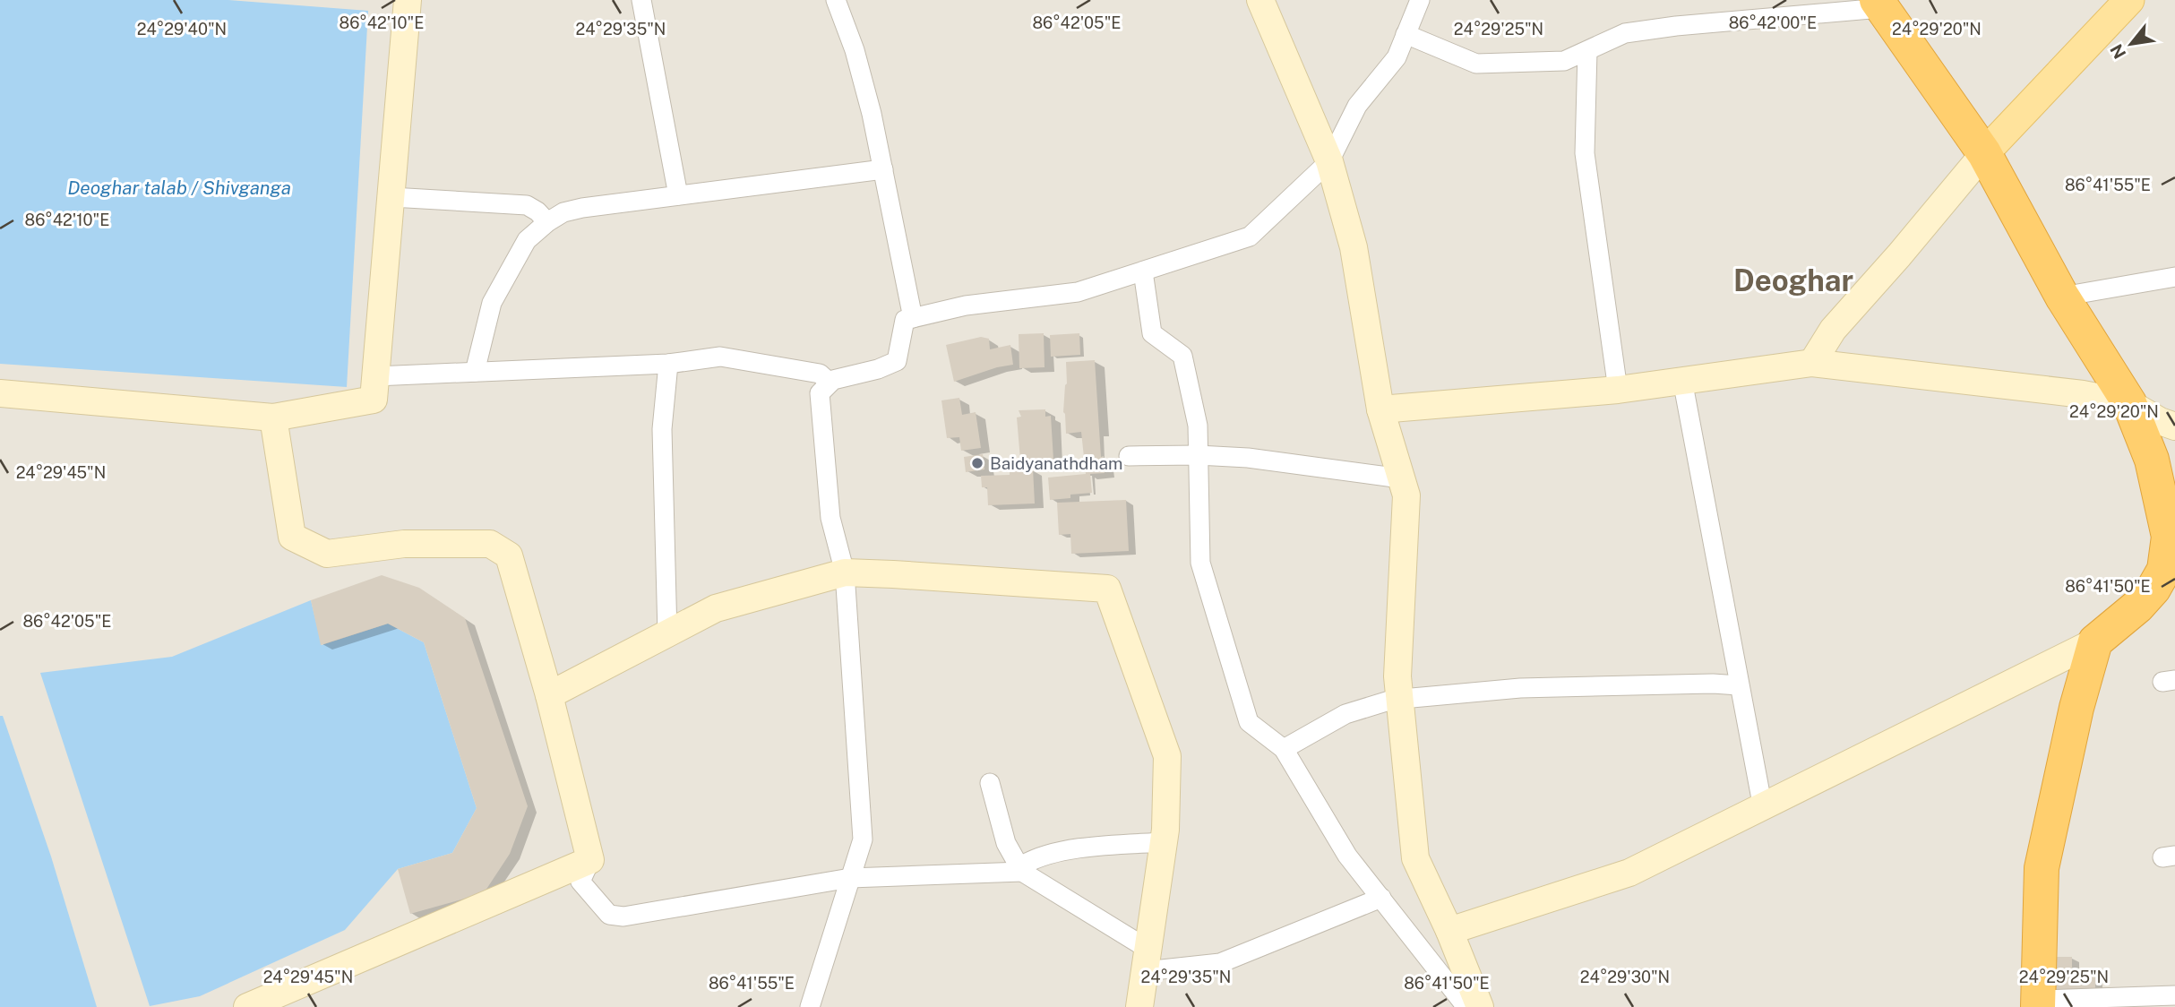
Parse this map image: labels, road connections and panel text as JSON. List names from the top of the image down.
{
  "districts": ["Deoghar"],
  "water": ["Deoghar talab / Shivganga"],
  "places": ["Baidyanathdham"],
  "north": "bottom left",
  "coordinates": [
    "86°42'10\"E",
    "86°42'05\"E",
    "86°42'00\"E",
    "24°29'40\"N",
    "24°29'25\"N",
    "24°29'35\"N",
    "24°29'20\"N",
    "86°41'55\"E",
    "24°29'45\"N",
    "86°41'50\"E",
    "24°29'30\"N"
  ]
}
